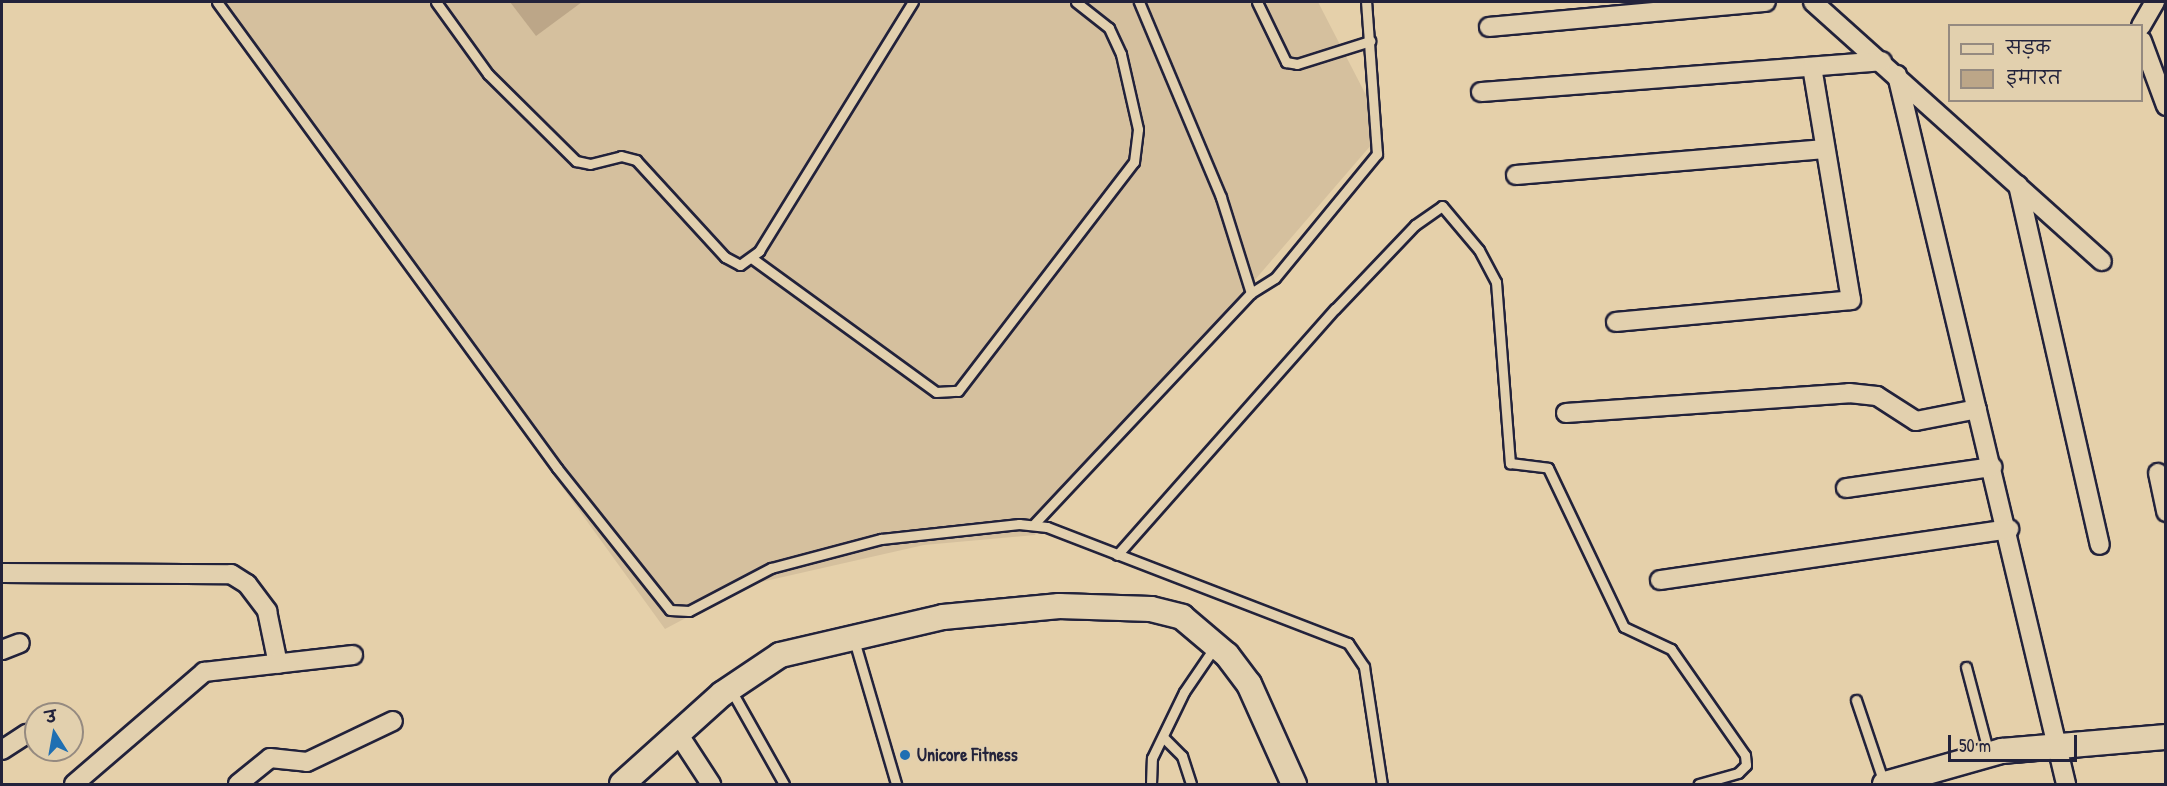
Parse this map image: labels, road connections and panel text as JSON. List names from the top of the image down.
{
  "places": ["Unicore Fitness"],
  "legend": ["सड़क", "इमारत"],
  "scale_bar": "50 m",
  "north": "top"
}
